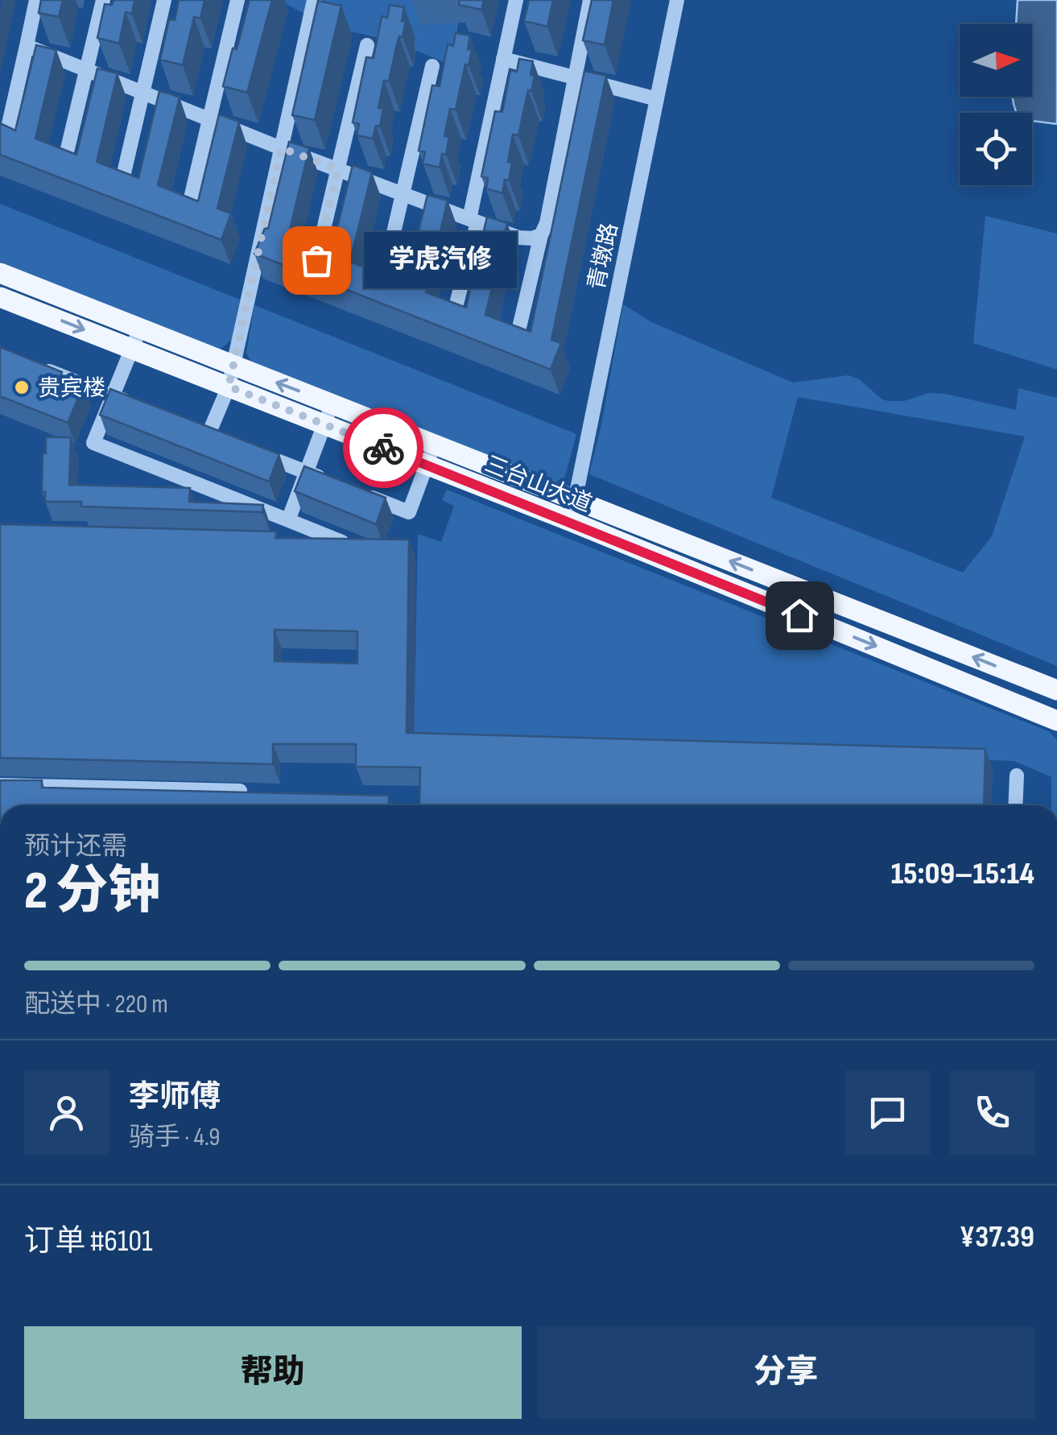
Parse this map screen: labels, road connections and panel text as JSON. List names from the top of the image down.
{
  "streets": {
    "main road": ["三台山大道"],
    "street": ["青墩路"]
  },
  "crossings": [
    ["青墩路", "三台山大道"]
  ],
  "places": ["学虎汽修", "贵宾楼"],
  "north": "right",
  "page": {
    "bubble": "学虎汽修",
    "heading": ["2 分钟", "预计还需", "15:09–15:14"],
    "panel": [
      "李师傅",
      "骑手 · 4.9",
      "订单 #6101",
      "¥37.39"
    ],
    "bar": "配送中 · 220 m",
    "buttons": ["帮助", "分享"]
  }
}
